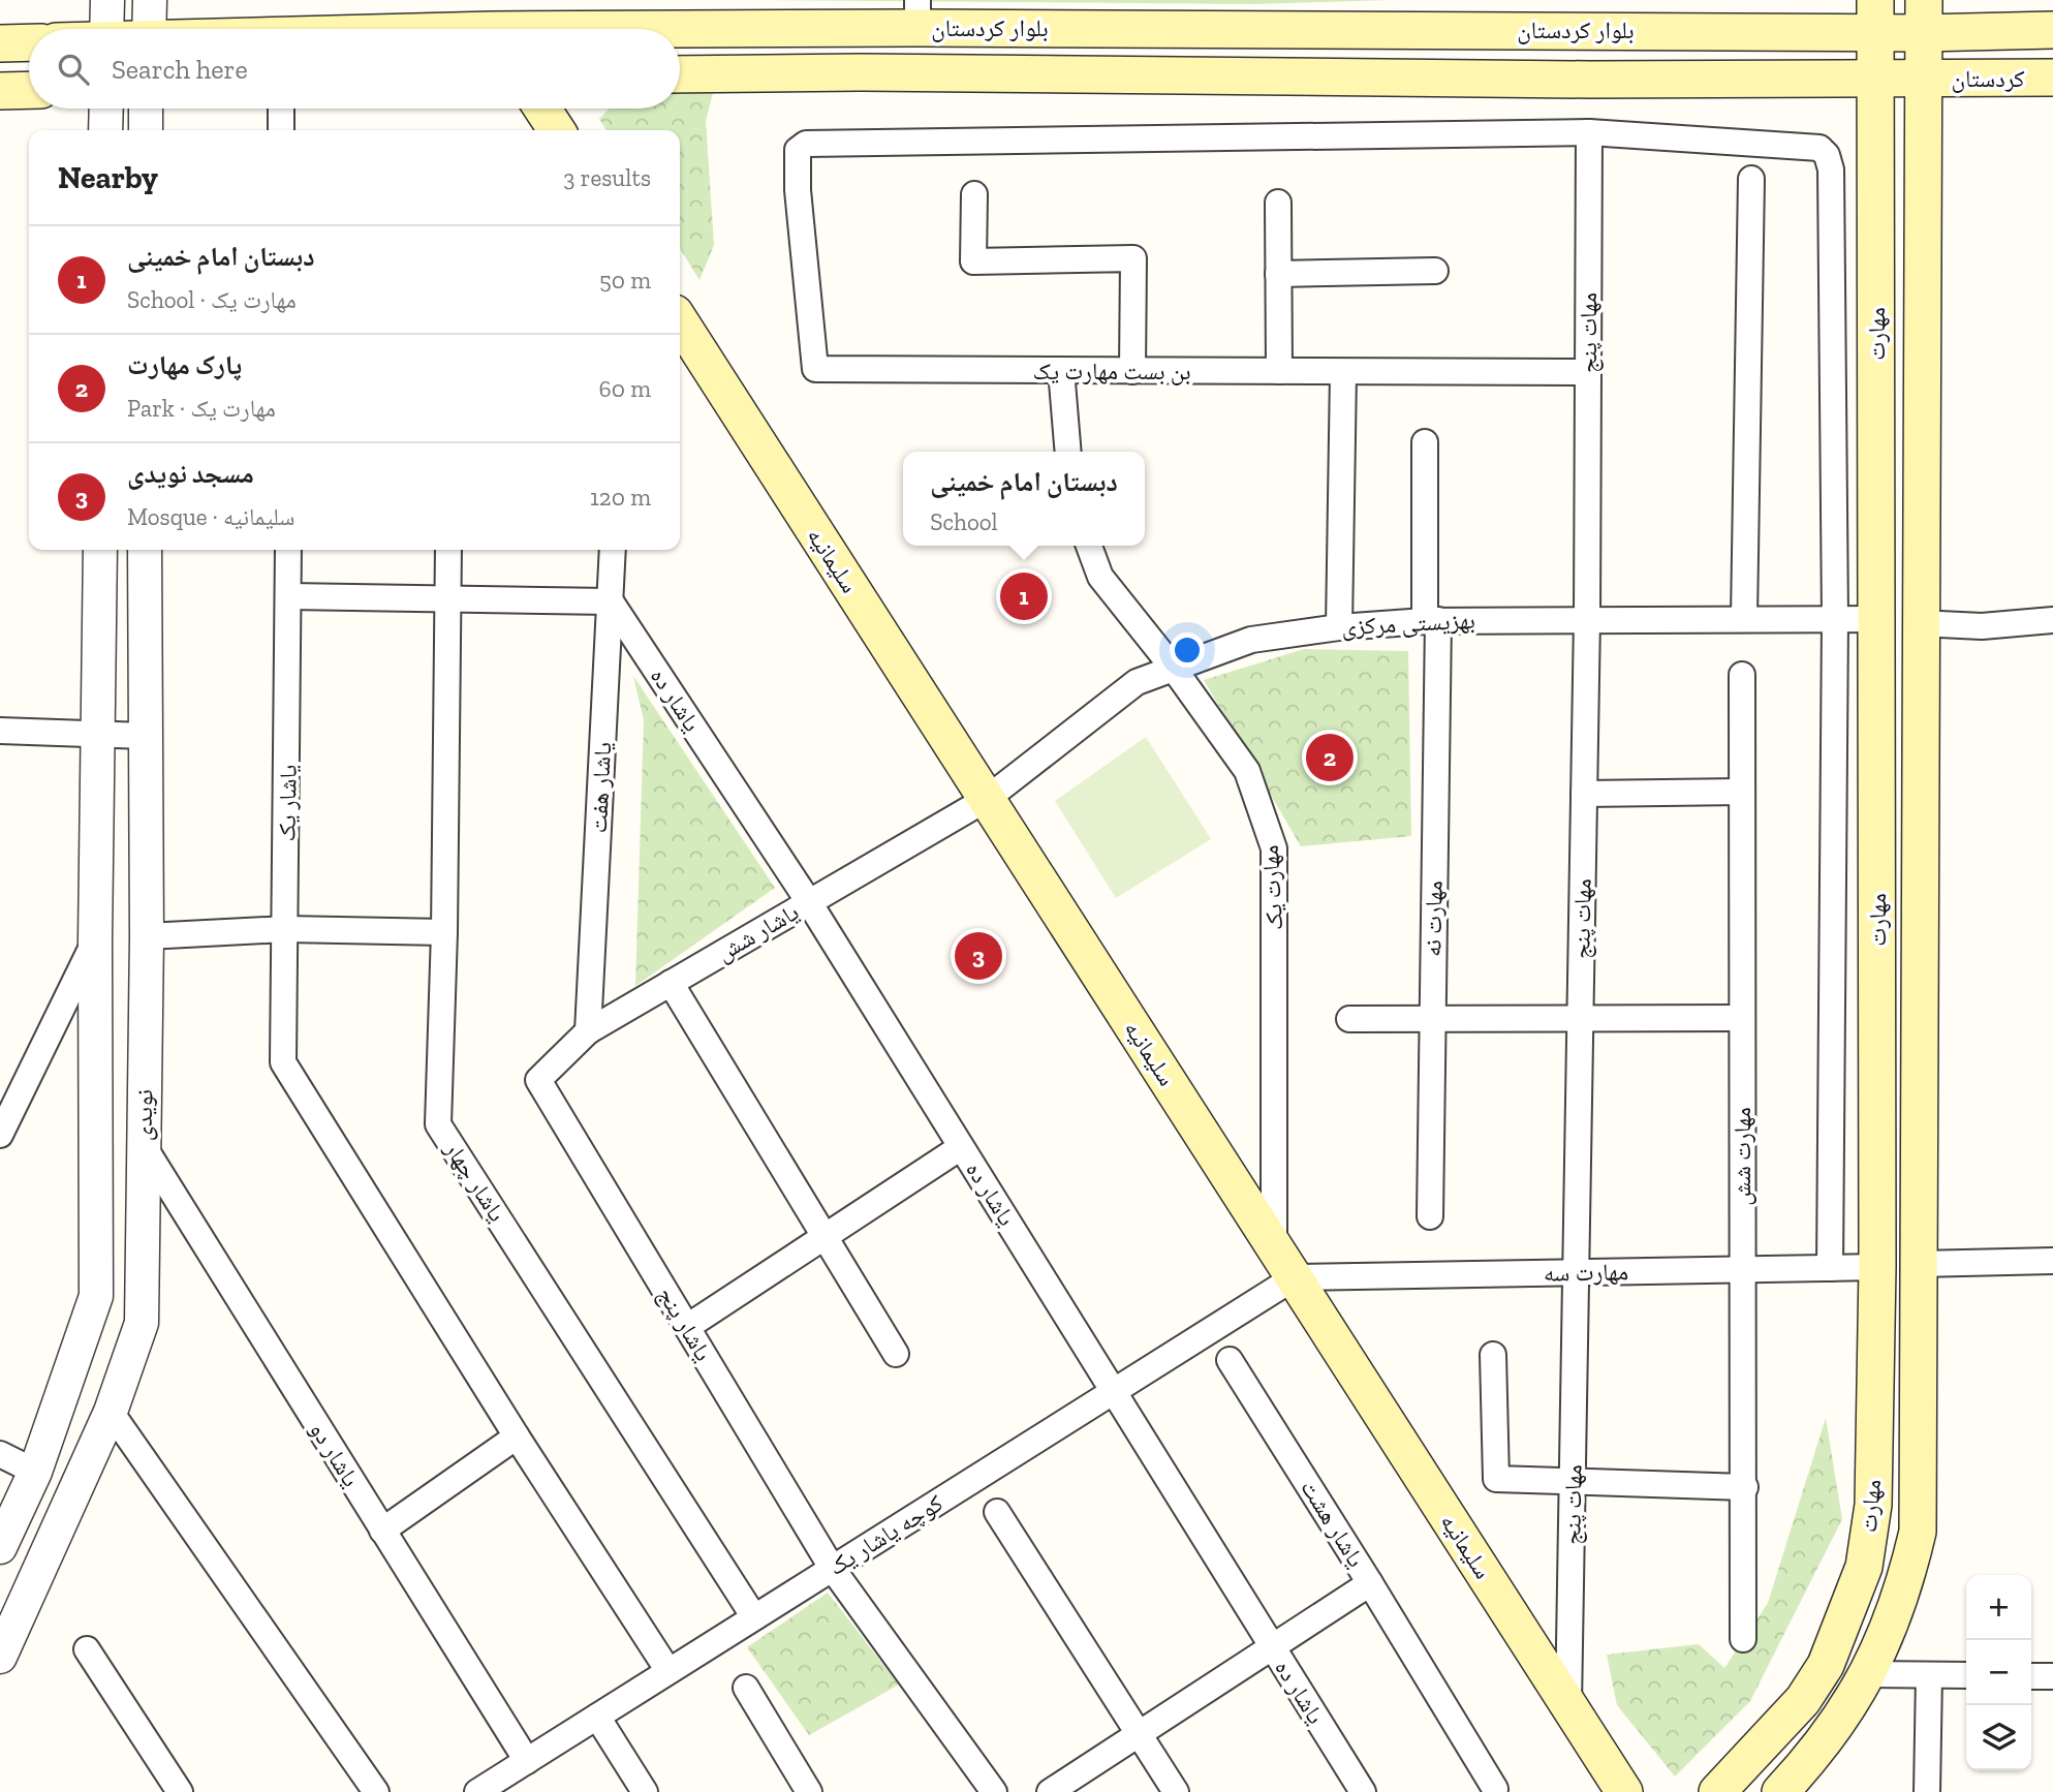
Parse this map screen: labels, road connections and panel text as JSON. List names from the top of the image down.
{
  "streets": {
    "main road": [
      "بلوار کردستان",
      "کردستان",
      "مهارت",
      "سلیمانیه"
    ],
    "street": [
      "مهات پنج",
      "بن بست مهارت یک",
      "بهزیستی مرکزی",
      "یاشار ده",
      "یاشار هفت",
      "یاشار یک",
      "مهارت یک",
      "مهارت نه",
      "یاشار شش",
      "نویدی",
      "مهارت شش",
      "یاشار چهار",
      "مهارت سه",
      "یاشار پنج",
      "یاشار دو",
      "یاشار هشت",
      "کوچه یاشار یک"
    ]
  },
  "crossings": [
    ["بلوار کردستان", "کردستان"],
    ["بلوار کردستان", "مهارت"],
    ["کردستان", "مهارت"],
    ["مهات پنج", "بن بست مهارت یک"],
    ["مهات پنج", "سلیمانیه"],
    ["مهات پنج", "بهزیستی مرکزی"],
    ["مهات پنج", "مهارت سه"],
    ["مهارت", "بهزیستی مرکزی"],
    ["مهارت", "مهارت سه"],
    ["سلیمانیه", "بهزیستی مرکزی"],
    ["سلیمانیه", "مهارت یک"],
    ["سلیمانیه", "یاشار شش"],
    ["سلیمانیه", "مهارت سه"],
    ["سلیمانیه", "کوچه یاشار یک"],
    ["بهزیستی مرکزی", "مهارت یک"],
    ["بهزیستی مرکزی", "مهارت نه"],
    ["بهزیستی مرکزی", "یاشار شش"],
    ["یاشار ده", "یاشار هفت"],
    ["یاشار ده", "یاشار شش"],
    ["یاشار ده", "یاشار هشت"],
    ["یاشار ده", "کوچه یاشار یک"],
    ["یاشار هفت", "یاشار شش"],
    ["یاشار شش", "یاشار پنج"],
    ["نویدی", "یاشار دو"],
    ["مهارت شش", "مهارت سه"],
    ["یاشار چهار", "کوچه یاشار یک"],
    ["مهارت سه", "کوچه یاشار یک"],
    ["یاشار پنج", "کوچه یاشار یک"],
    ["یاشار دو", "کوچه یاشار یک"]
  ],
  "page": {
    "search": "Search here",
    "heading": ["Nearby", "3 results"],
    "list": [
      {
        "mark": "1",
        "name": "دبستان امام خمینی",
        "note": "School · مهارت یک",
        "value": "50 m"
      },
      {
        "mark": "2",
        "name": "پارک مهارت",
        "note": "Park · مهارت یک",
        "value": "60 m"
      },
      {
        "mark": "3",
        "name": "مسجد نویدی",
        "note": "Mosque · سلیمانیه",
        "value": "120 m"
      }
    ],
    "popup": ["دبستان امام خمینی", "School"],
    "pins": ["1", "2", "3"],
    "map_buttons": ["+", "−"]
  }
}
